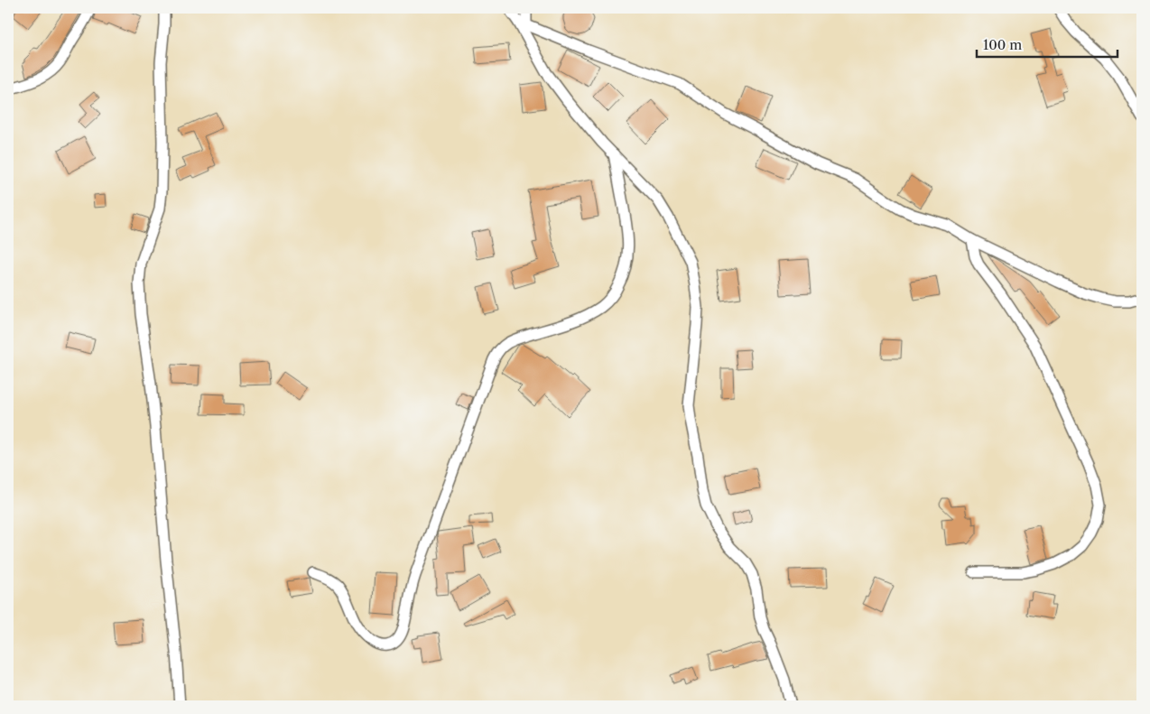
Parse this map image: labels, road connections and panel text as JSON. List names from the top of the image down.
{
  "scale_bar": "100 m"
}
